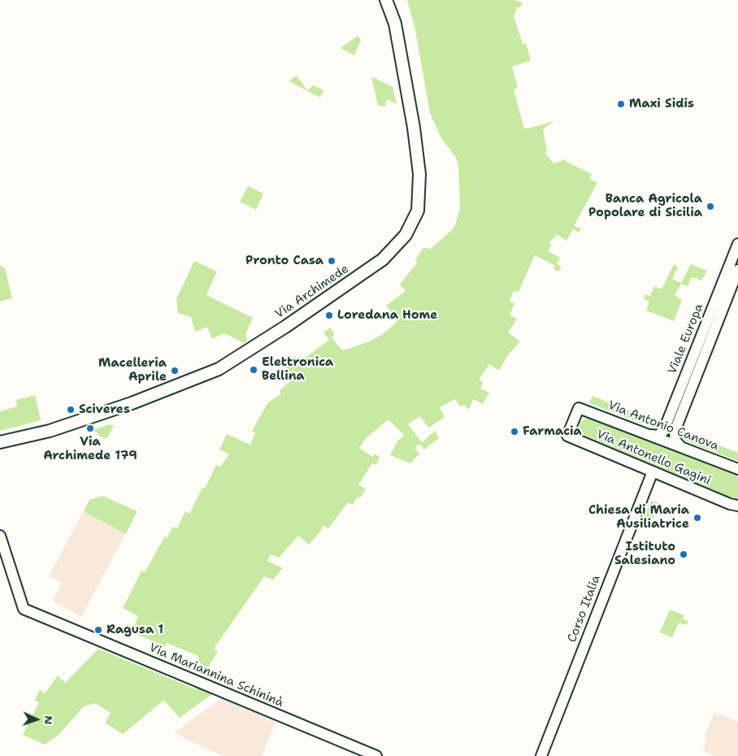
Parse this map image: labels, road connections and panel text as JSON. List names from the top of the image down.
{
  "streets": {
    "main road": [
      "Via Archimede",
      "Viale Europa",
      "Via Antonio Canova",
      "Via Antonello Gagini",
      "Corso Italia",
      "Via Mariannina Schininà"
    ]
  },
  "crossings": [
    ["Viale Europa", "Via Antonio Canova"],
    ["Via Antonio Canova", "Via Antonello Gagini"],
    ["Via Antonello Gagini", "Corso Italia"]
  ],
  "places": [
    "Maxi Sidis",
    "Banca Agricola Popolare di Sicilia",
    "Pronto Casa",
    "Loredana Home",
    "Elettronica Bellina",
    "Macelleria Aprile",
    "Sciveres",
    "Via Archimede 179",
    "Farmacia",
    "Chiesa di Maria Ausiliatrice",
    "Istituto Salesiano",
    "Ragusa 1"
  ],
  "north": "right"
}
